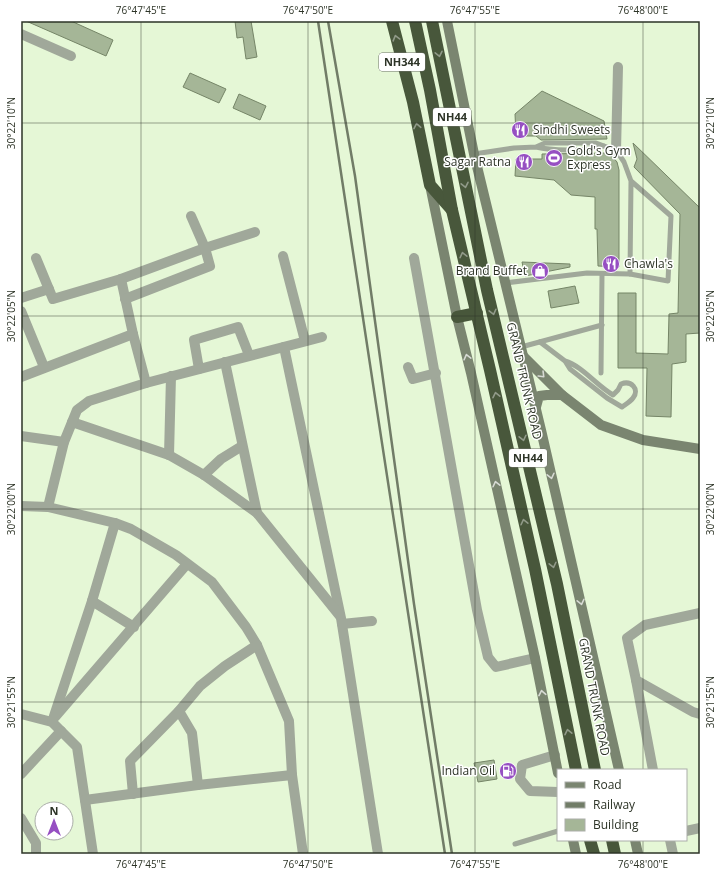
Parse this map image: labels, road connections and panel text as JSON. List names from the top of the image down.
{
  "streets": {
    "highway": ["NH344", "NH44", "GRAND TRUNK ROAD"]
  },
  "crossings": [
    ["NH344", "NH44"]
  ],
  "places": {
    "restaurant": ["Sindhi Sweets", "Sagar Ratna", "Chawla's"],
    "sports": ["Gold's Gym Express"],
    "shop": ["Brand Buffet"],
    "fuel station": ["Indian Oil"]
  },
  "legend": ["Road", "Railway", "Building"],
  "north": "top",
  "coordinates": [
    "76°47'45\"E",
    "76°47'50\"E",
    "76°47'55\"E",
    "76°48'00\"E",
    "30°22'10\"N",
    "30°22'05\"N",
    "30°22'00\"N",
    "30°21'55\"N"
  ]
}
